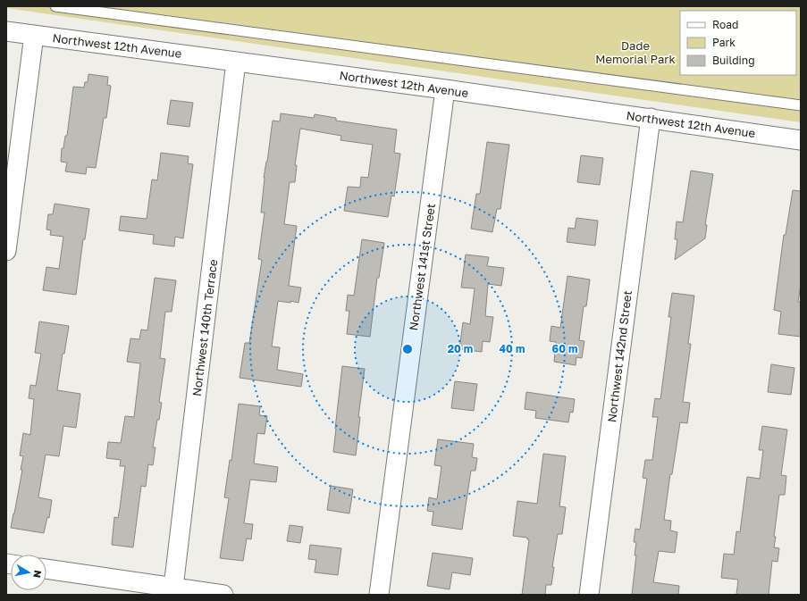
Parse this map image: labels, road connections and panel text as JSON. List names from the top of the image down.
{
  "streets": {
    "street": [
      "Northwest 12th Avenue",
      "Northwest 141st Street",
      "Northwest 140th Terrace",
      "Northwest 142nd Street"
    ]
  },
  "crossings": [
    ["Northwest 12th Avenue", "Northwest 141st Street"],
    ["Northwest 12th Avenue", "Northwest 140th Terrace"],
    ["Northwest 12th Avenue", "Northwest 142nd Street"]
  ],
  "parks": ["Dade Memorial Park"],
  "legend": ["Road", "Park", "Building"],
  "north": "right",
  "rings": ["20 m", "40 m", "60 m"]
}
